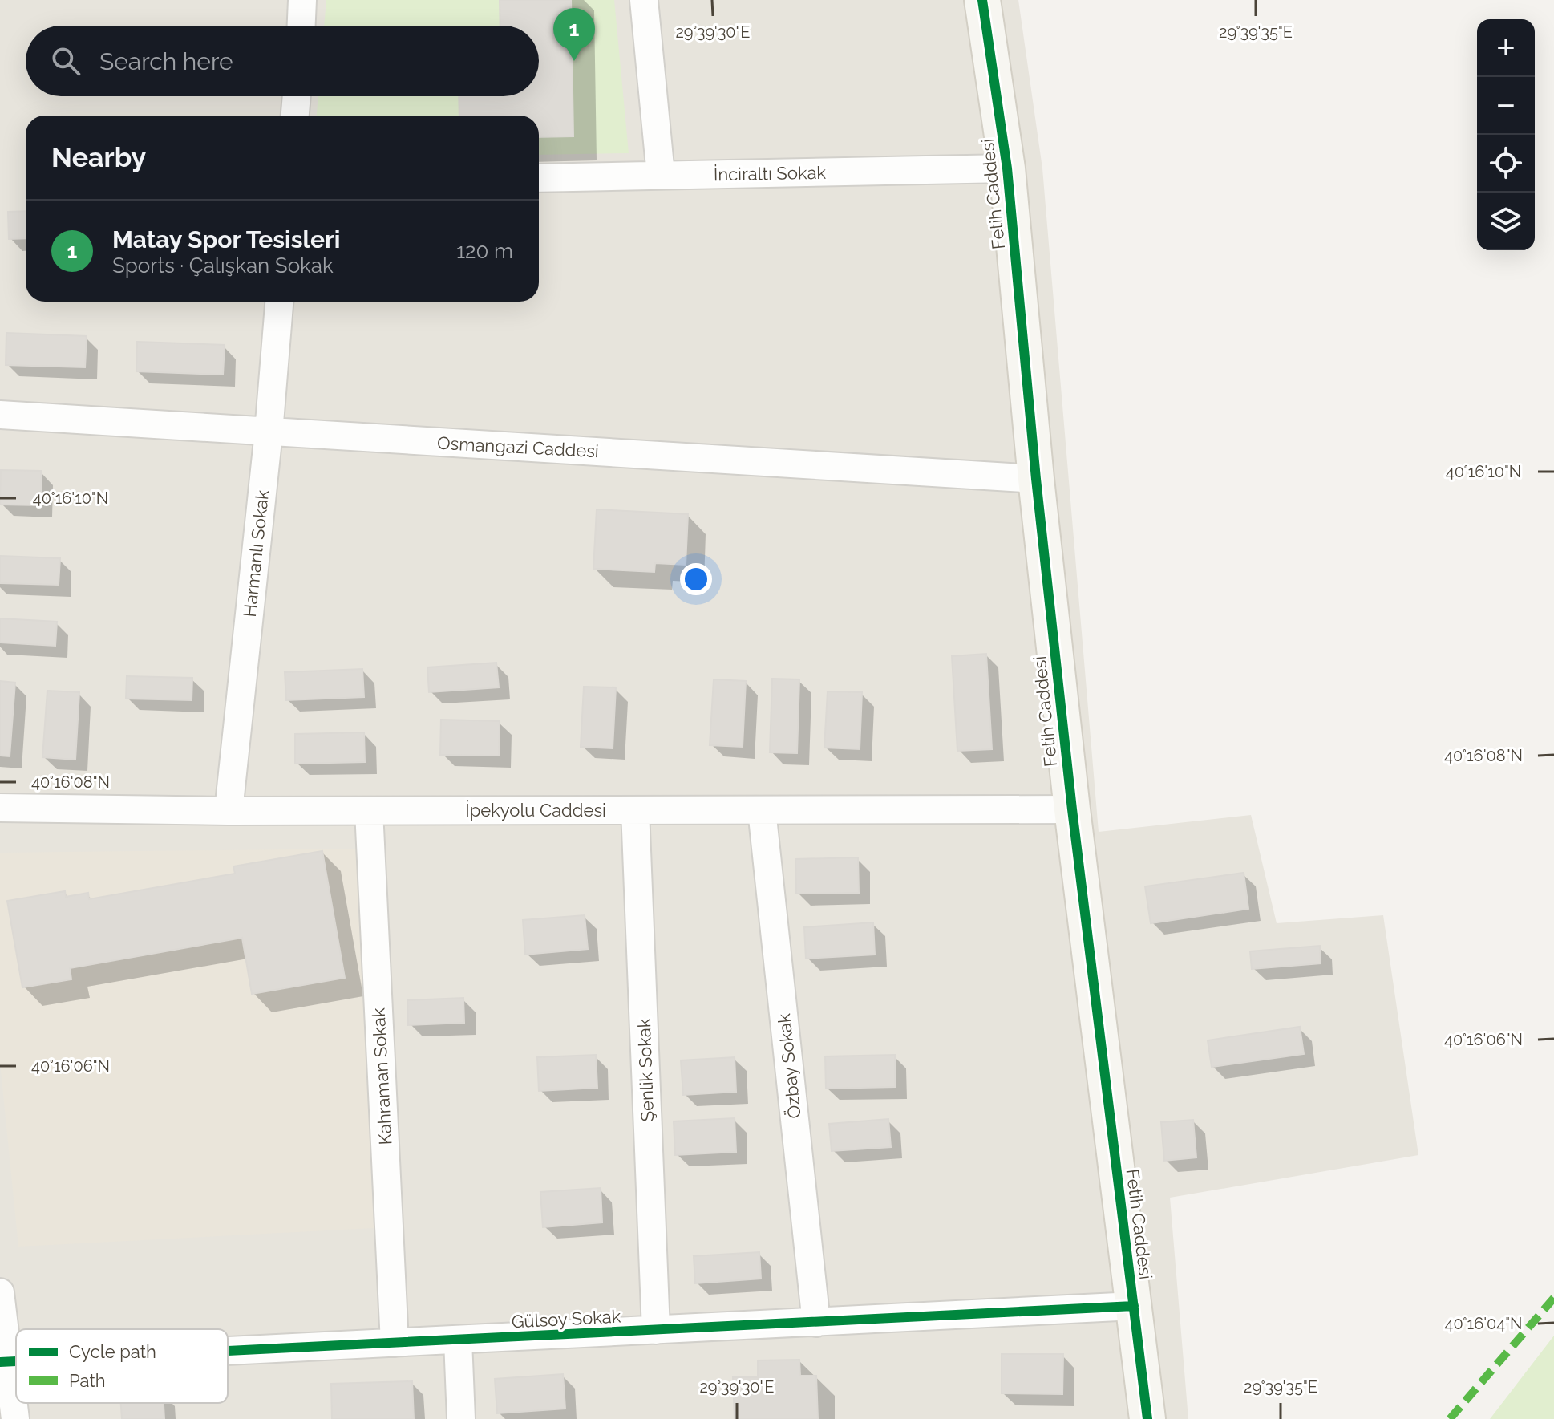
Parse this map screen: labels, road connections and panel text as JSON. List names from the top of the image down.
{
  "streets": {
    "street": [
      "İnciraltı Sokak",
      "Fetih Caddesi",
      "Osmangazi Caddesi",
      "Harmanlı Sokak",
      "İpekyolu Caddesi",
      "Özbay Sokak",
      "Şenlik Sokak",
      "Kahraman Sokak",
      "Gülsoy Sokak"
    ]
  },
  "crossings": [
    ["İnciraltı Sokak", "Fetih Caddesi"],
    ["Fetih Caddesi", "Osmangazi Caddesi"],
    ["Fetih Caddesi", "İpekyolu Caddesi"],
    ["Fetih Caddesi", "Gülsoy Sokak"],
    ["Osmangazi Caddesi", "Harmanlı Sokak"],
    ["Harmanlı Sokak", "İpekyolu Caddesi"],
    ["İpekyolu Caddesi", "Özbay Sokak"],
    ["İpekyolu Caddesi", "Şenlik Sokak"],
    ["İpekyolu Caddesi", "Kahraman Sokak"],
    ["Özbay Sokak", "Gülsoy Sokak"],
    ["Şenlik Sokak", "Gülsoy Sokak"],
    ["Kahraman Sokak", "Gülsoy Sokak"]
  ],
  "legend": ["Cycle path", "Path"],
  "page": {
    "pins": "1",
    "map_buttons": ["+", "−"],
    "search": "Search here",
    "heading": "Nearby",
    "list": [
      {
        "mark": "1",
        "name": "Matay Spor Tesisleri",
        "note": "Sports · Çalışkan Sokak",
        "value": "120 m"
      }
    ]
  },
  "coordinates": [
    "29°39'30\"E",
    "29°39'35\"E",
    "40°16'10\"N",
    "40°16'08\"N",
    "40°16'06\"N",
    "40°16'04\"N"
  ]
}
